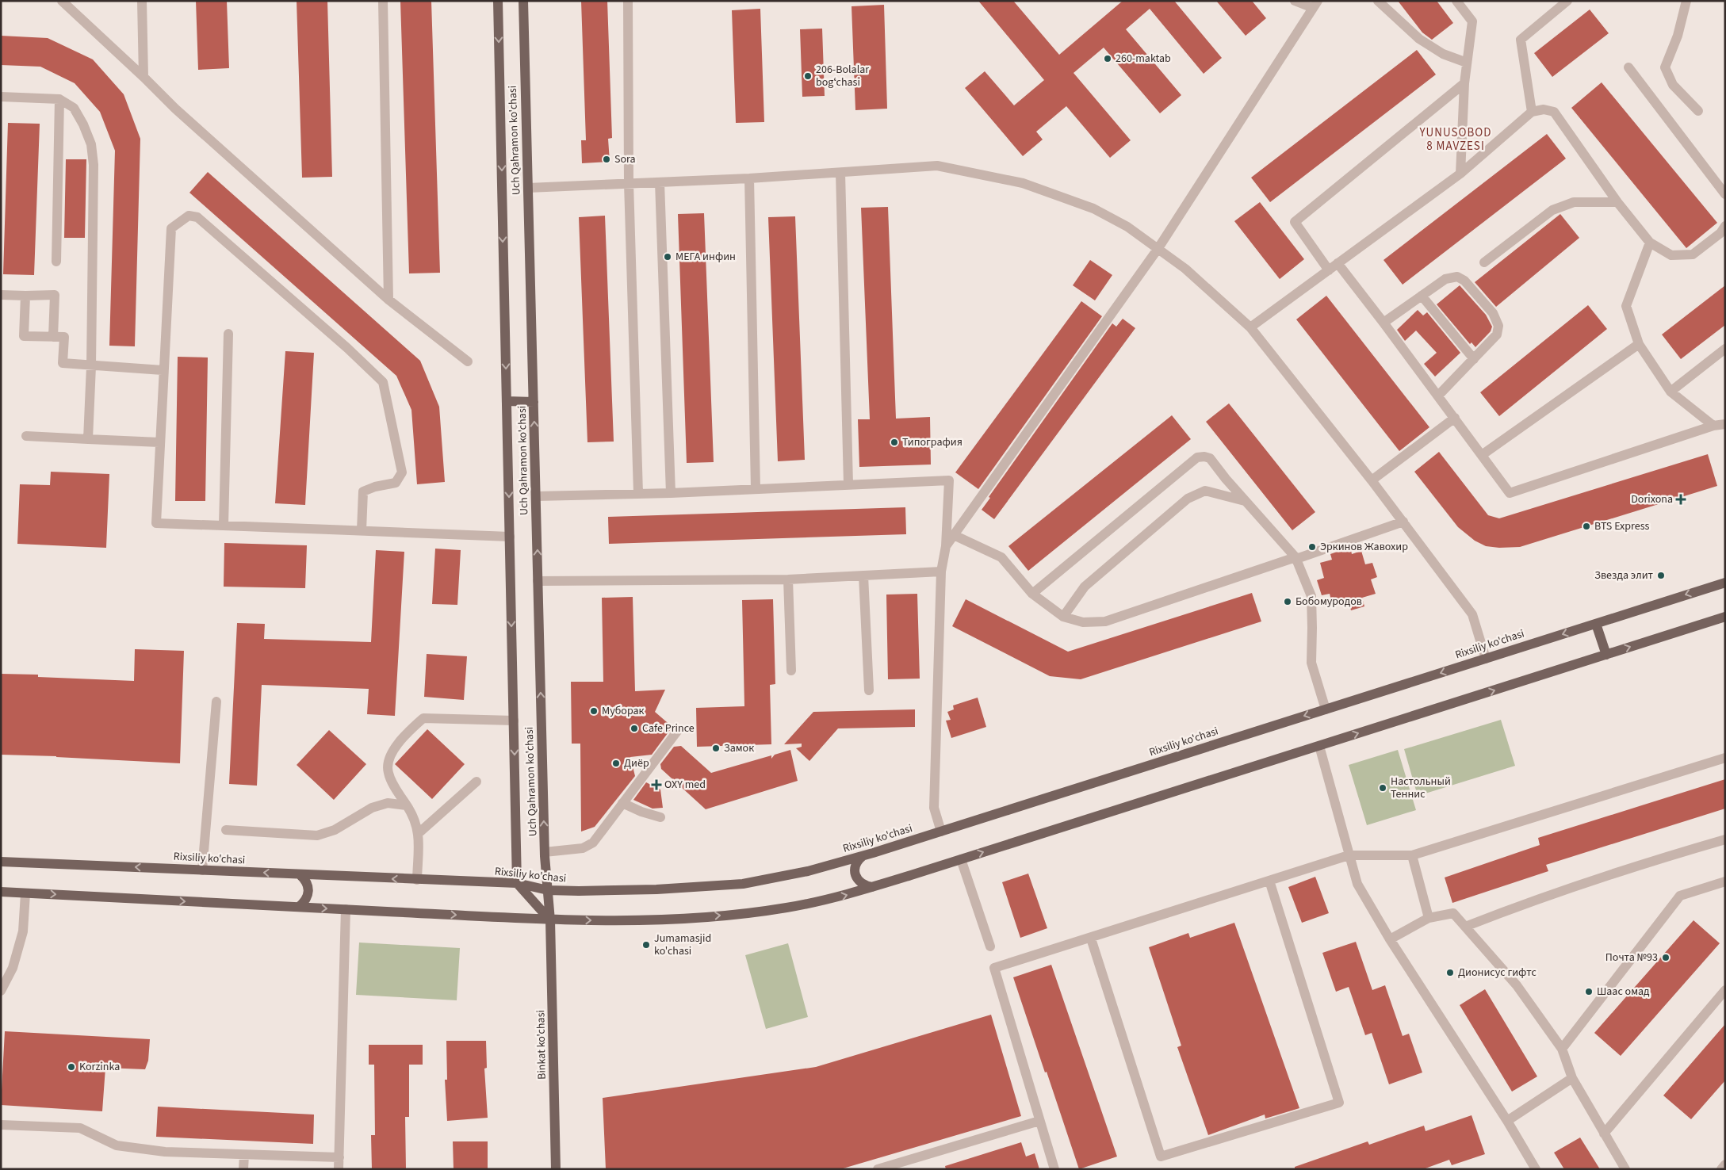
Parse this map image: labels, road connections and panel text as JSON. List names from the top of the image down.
{
  "streets": {
    "main road": ["Uch Qahramon ko'chasi", "Rixsiliy ko'chasi", "Binkat ko'chasi"]
  },
  "crossings": [
    ["Uch Qahramon ko'chasi", "Rixsiliy ko'chasi"],
    ["Uch Qahramon ko'chasi", "Binkat ko'chasi"]
  ],
  "districts": ["YUNUSOBOD 8 MAVZESI"],
  "places": {
    "other": [
      "260-maktab",
      "206-Bolalar bogʻchasi",
      "Sora",
      "МЕГА инфин",
      "Типография",
      "BTS Express",
      "Эркинов Жавохир",
      "Звезда элит",
      "Бобомуродов",
      "Муборак",
      "Cafe Prince",
      "Замок",
      "Диёр",
      "Настольный Теннис",
      "Jumamasjid ko'chasi",
      "Почта №93",
      "Дионисус гифтс",
      "Шаас омад",
      "Korzinka"
    ],
    "health": ["Dorixona", "OXY med"]
  }
}
